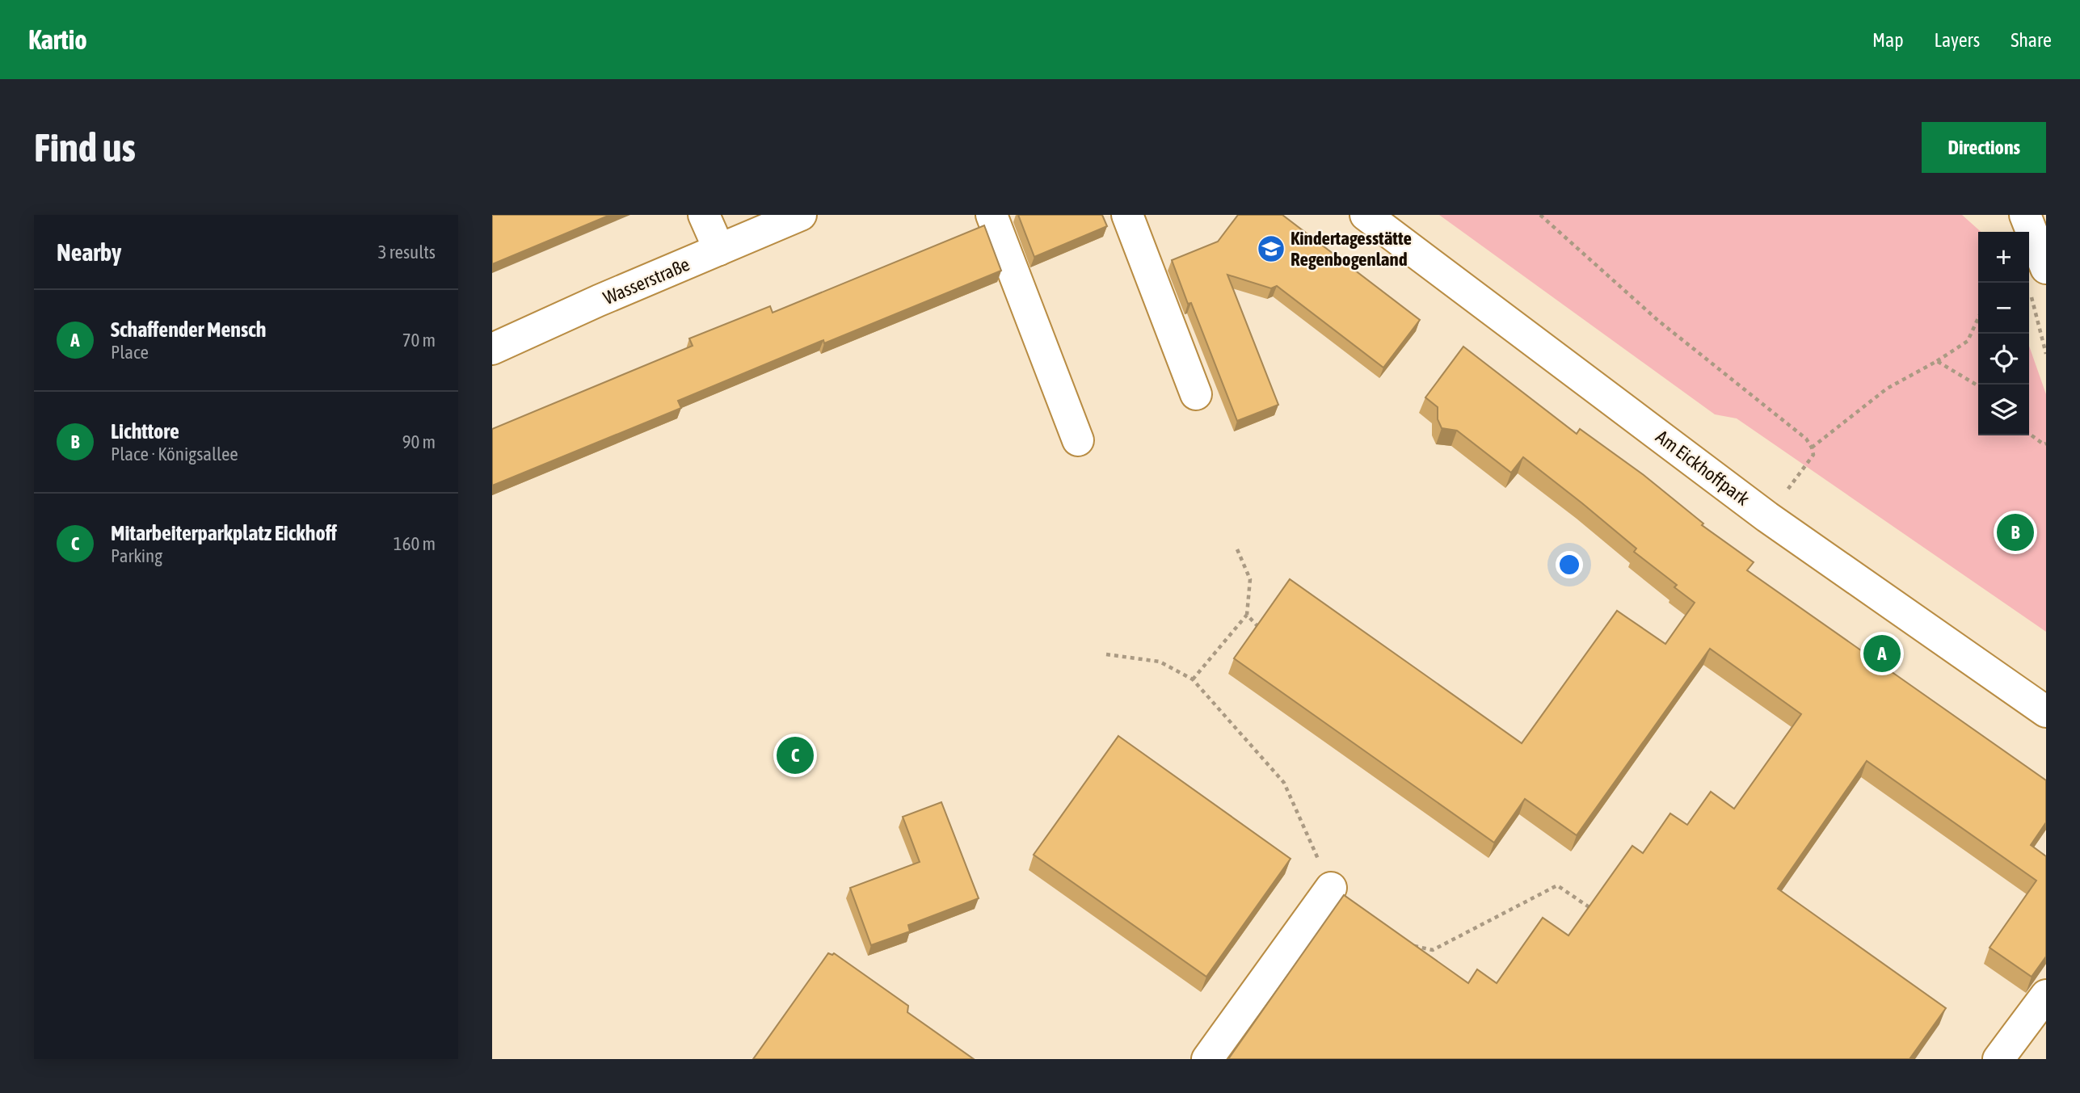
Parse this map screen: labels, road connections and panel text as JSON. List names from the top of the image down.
{
  "streets": {
    "main road": ["Wasserstraße", "Am Eickhoffpark"]
  },
  "places": {
    "school or university": ["Kindertagesstätte Regenbogenland"]
  },
  "page": {
    "header": "Kartio",
    "nav": ["Map", "Layers", "Share"],
    "buttons": "Directions",
    "title": "Find us",
    "heading": ["Nearby", "3 results"],
    "map_buttons": ["+", "−"],
    "list": [
      {
        "mark": "A",
        "name": "Schaffender Mensch",
        "note": "Place",
        "value": "70 m"
      },
      {
        "mark": "B",
        "name": "Lichttore",
        "note": "Place · Königsallee",
        "value": "90 m"
      },
      {
        "mark": "C",
        "name": "Mitarbeiterparkplatz Eickhoff",
        "note": "Parking",
        "value": "160 m"
      }
    ],
    "pins": ["B", "A", "C"]
  }
}
